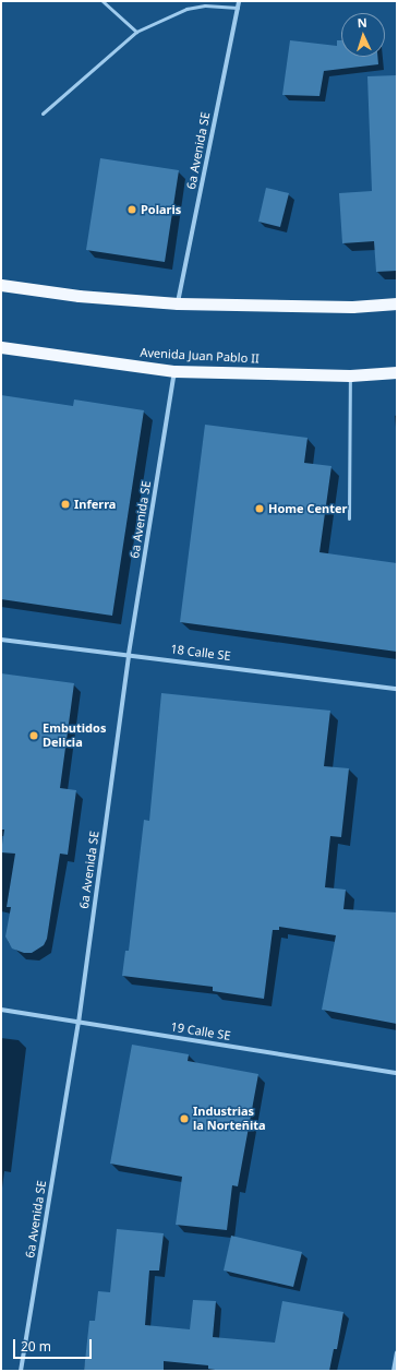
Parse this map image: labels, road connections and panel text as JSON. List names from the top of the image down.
{
  "streets": {
    "highway": ["Avenida Juan Pablo II"],
    "street": ["6a Avenida SE", "18 Calle SE", "19 Calle SE"]
  },
  "crossings": [
    ["6a Avenida SE", "Avenida Juan Pablo II"],
    ["6a Avenida SE", "18 Calle SE"],
    ["6a Avenida SE", "19 Calle SE"]
  ],
  "places": [
    "Polaris",
    "Inferra",
    "Home Center",
    "Embutidos Delicia",
    "Industrias la Norteñita"
  ],
  "scale_bar": "20 m",
  "north": "top"
}
